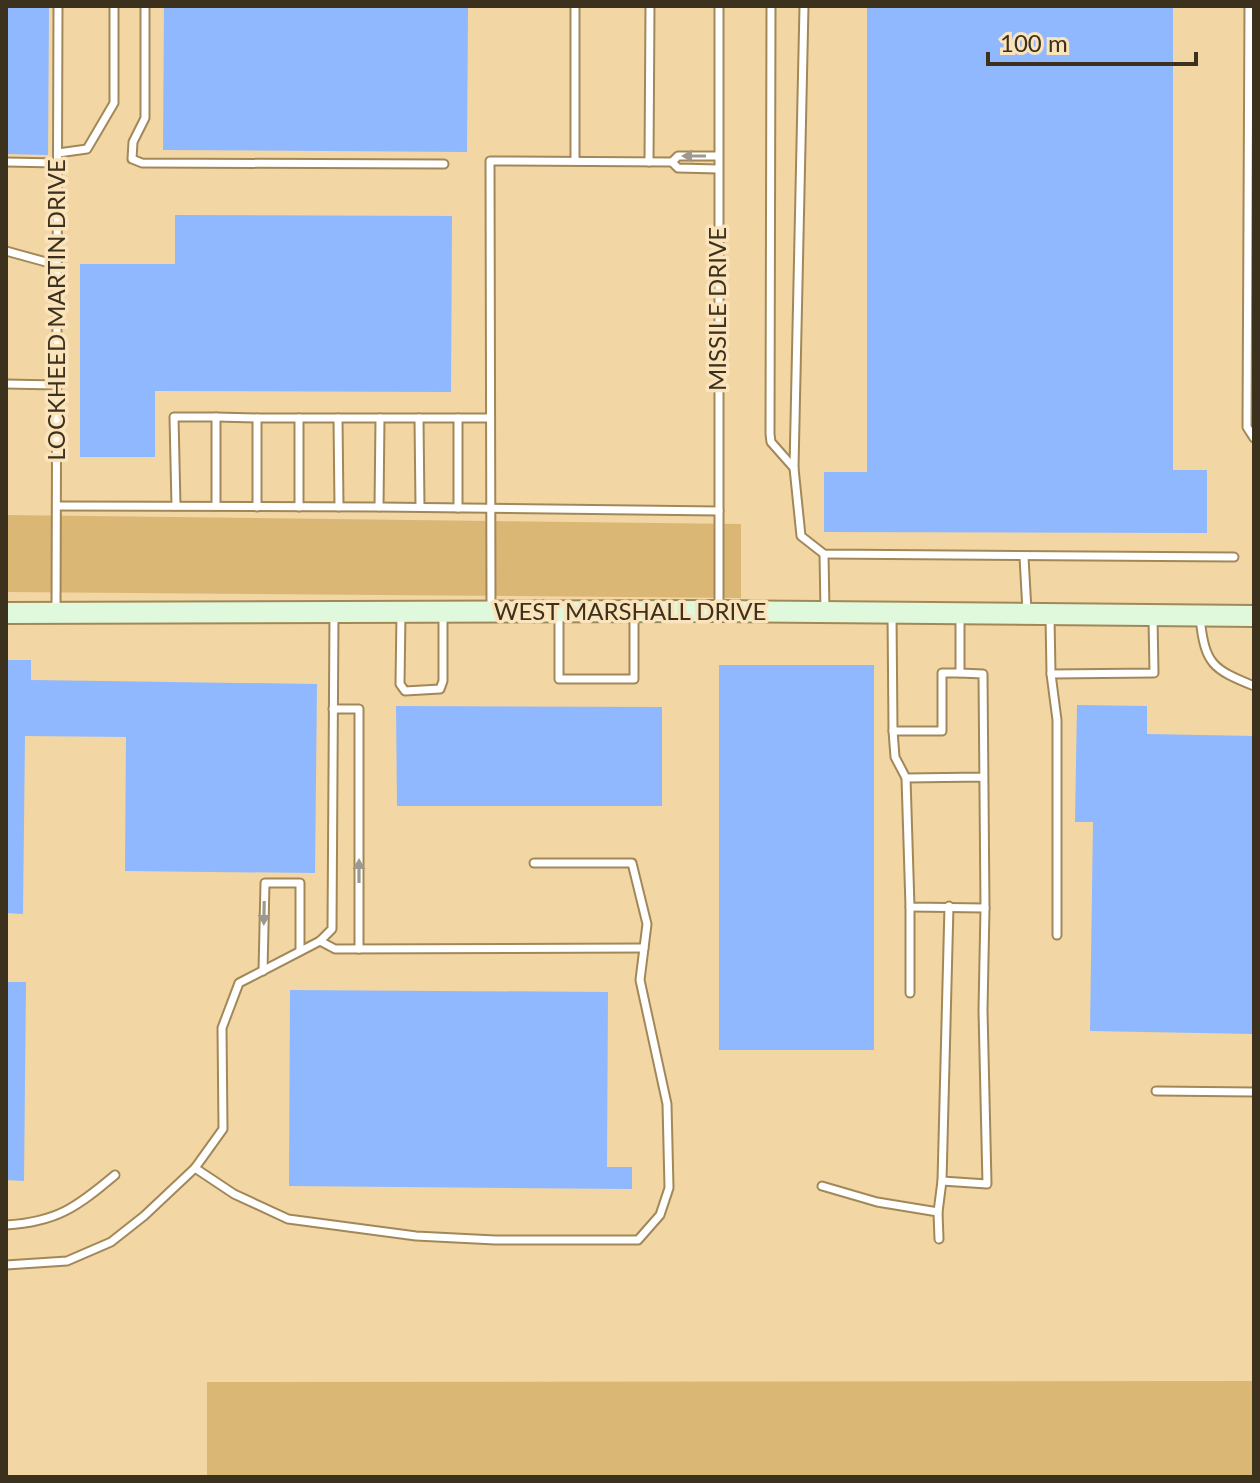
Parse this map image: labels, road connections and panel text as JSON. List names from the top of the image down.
{
  "streets": {
    "main road": ["WEST MARSHALL DRIVE"],
    "lane": ["MISSILE DRIVE", "LOCKHEED MARTIN DRIVE"]
  },
  "crossings": [
    ["MISSILE DRIVE", "WEST MARSHALL DRIVE"],
    ["LOCKHEED MARTIN DRIVE", "WEST MARSHALL DRIVE"]
  ],
  "scale_bar": "100 m"
}
